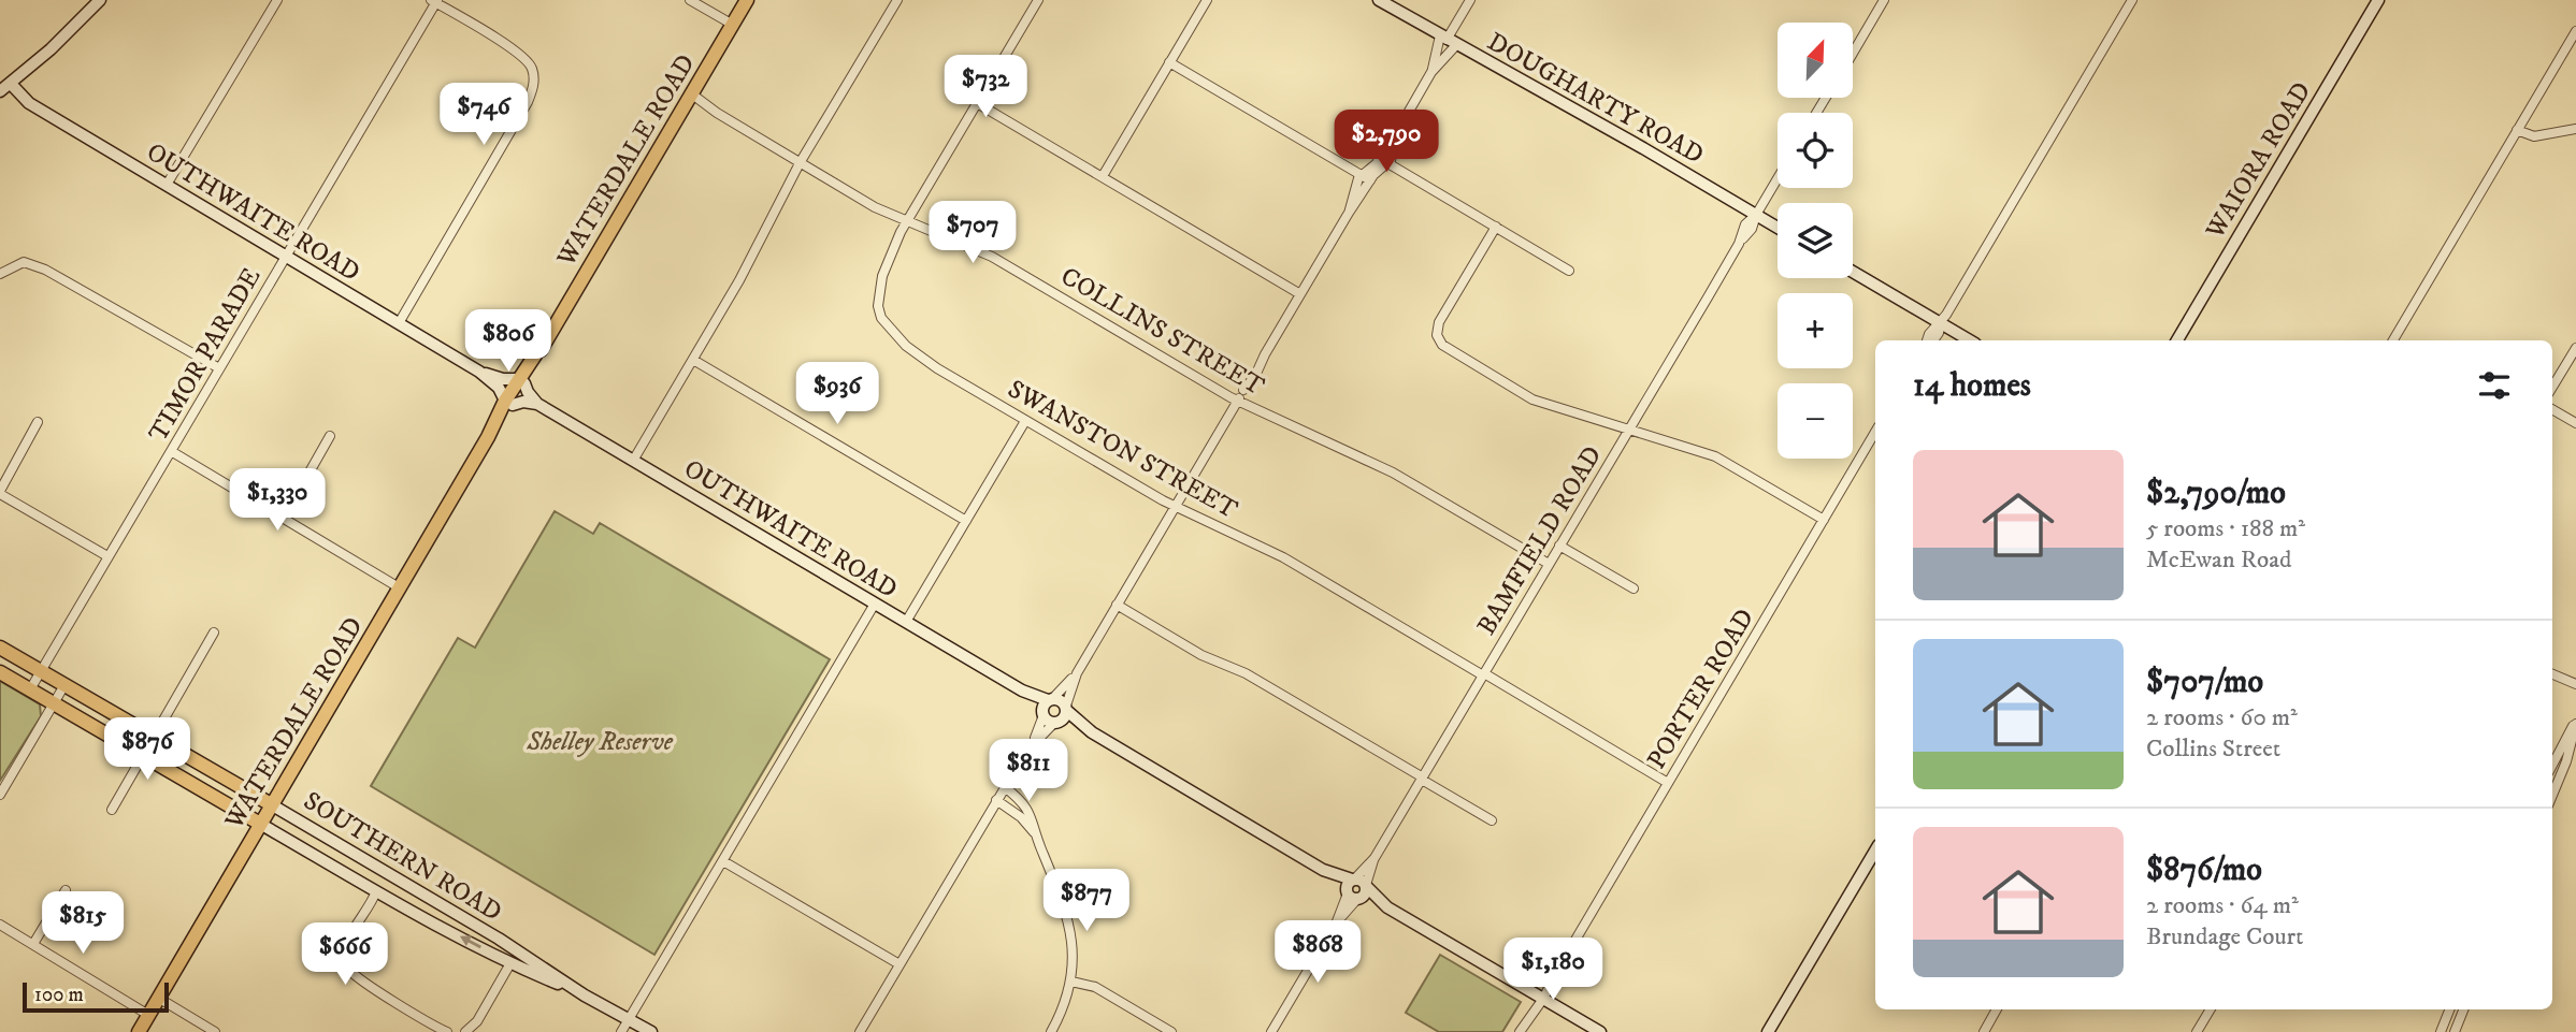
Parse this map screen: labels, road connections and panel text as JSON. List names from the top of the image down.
{
  "streets": {
    "main road": ["WATERDALE ROAD", "SOUTHERN ROAD"],
    "street": [
      "DOUGHARTY ROAD",
      "WAIORA ROAD",
      "OUTHWAITE ROAD",
      "COLLINS STREET",
      "TIMOR PARADE",
      "SWANSTON STREET",
      "BAMFIELD ROAD",
      "PORTER ROAD"
    ]
  },
  "crossings": [
    ["DOUGHARTY ROAD", "BAMFIELD ROAD"],
    ["WATERDALE ROAD", "OUTHWAITE ROAD"],
    ["WATERDALE ROAD", "COLLINS STREET"],
    ["WATERDALE ROAD", "SOUTHERN ROAD"],
    ["OUTHWAITE ROAD", "TIMOR PARADE"],
    ["OUTHWAITE ROAD", "BAMFIELD ROAD"],
    ["OUTHWAITE ROAD", "PORTER ROAD"],
    ["COLLINS STREET", "SWANSTON STREET"],
    ["COLLINS STREET", "BAMFIELD ROAD"],
    ["TIMOR PARADE", "SOUTHERN ROAD"],
    ["SWANSTON STREET", "BAMFIELD ROAD"],
    ["SWANSTON STREET", "PORTER ROAD"]
  ],
  "parks": ["Shelley Reserve"],
  "scale_bar": "100 m",
  "north": "top right",
  "page": {
    "map_buttons": ["+", "−"],
    "price": [
      "$732",
      "$746",
      "$2,790",
      "$707",
      "$806",
      "$936",
      "$1,330",
      "$876",
      "$811",
      "$877",
      "$815",
      "$868",
      "$666",
      "$1,180"
    ],
    "heading": "14 homes",
    "list": [
      {
        "name": "$2,790/mo",
        "note": "5 rooms · 188 m² · McEwan Road"
      },
      {
        "name": "$707/mo",
        "note": "2 rooms · 60 m² · Collins Street"
      },
      {
        "name": "$876/mo",
        "note": "2 rooms · 64 m² · Brundage Court"
      }
    ],
    "scale": "100 m"
  }
}
